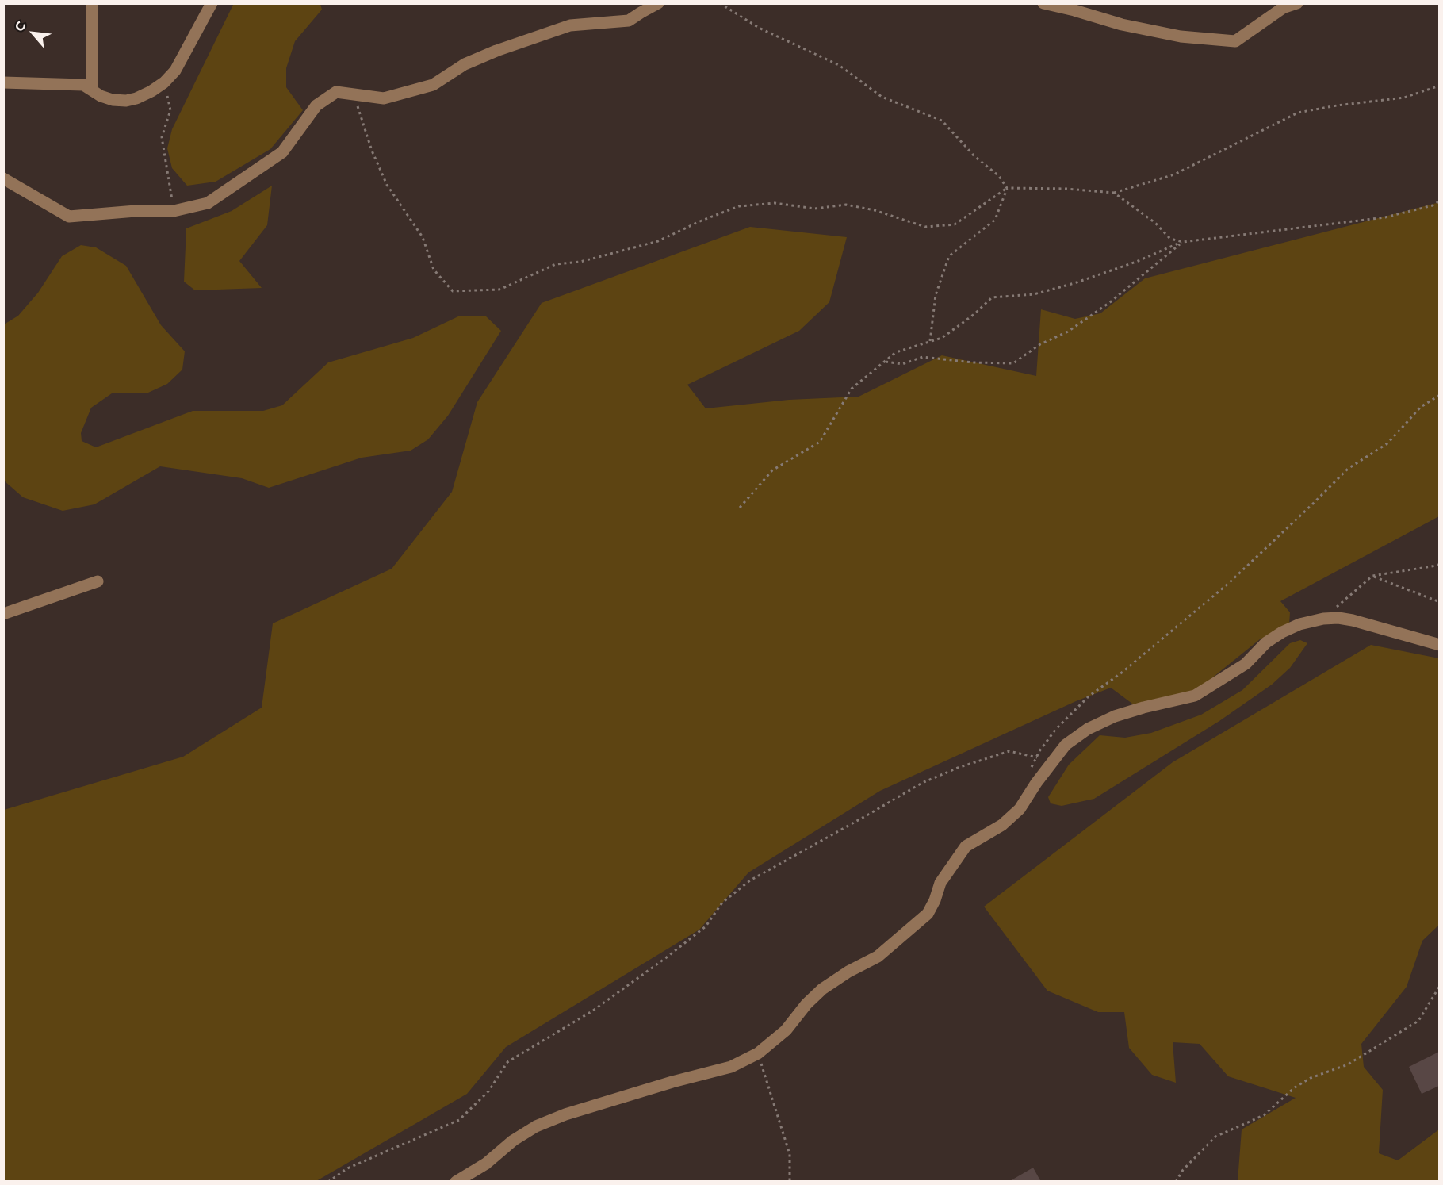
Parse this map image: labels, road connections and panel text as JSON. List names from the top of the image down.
{
  "north": "top left"
}
